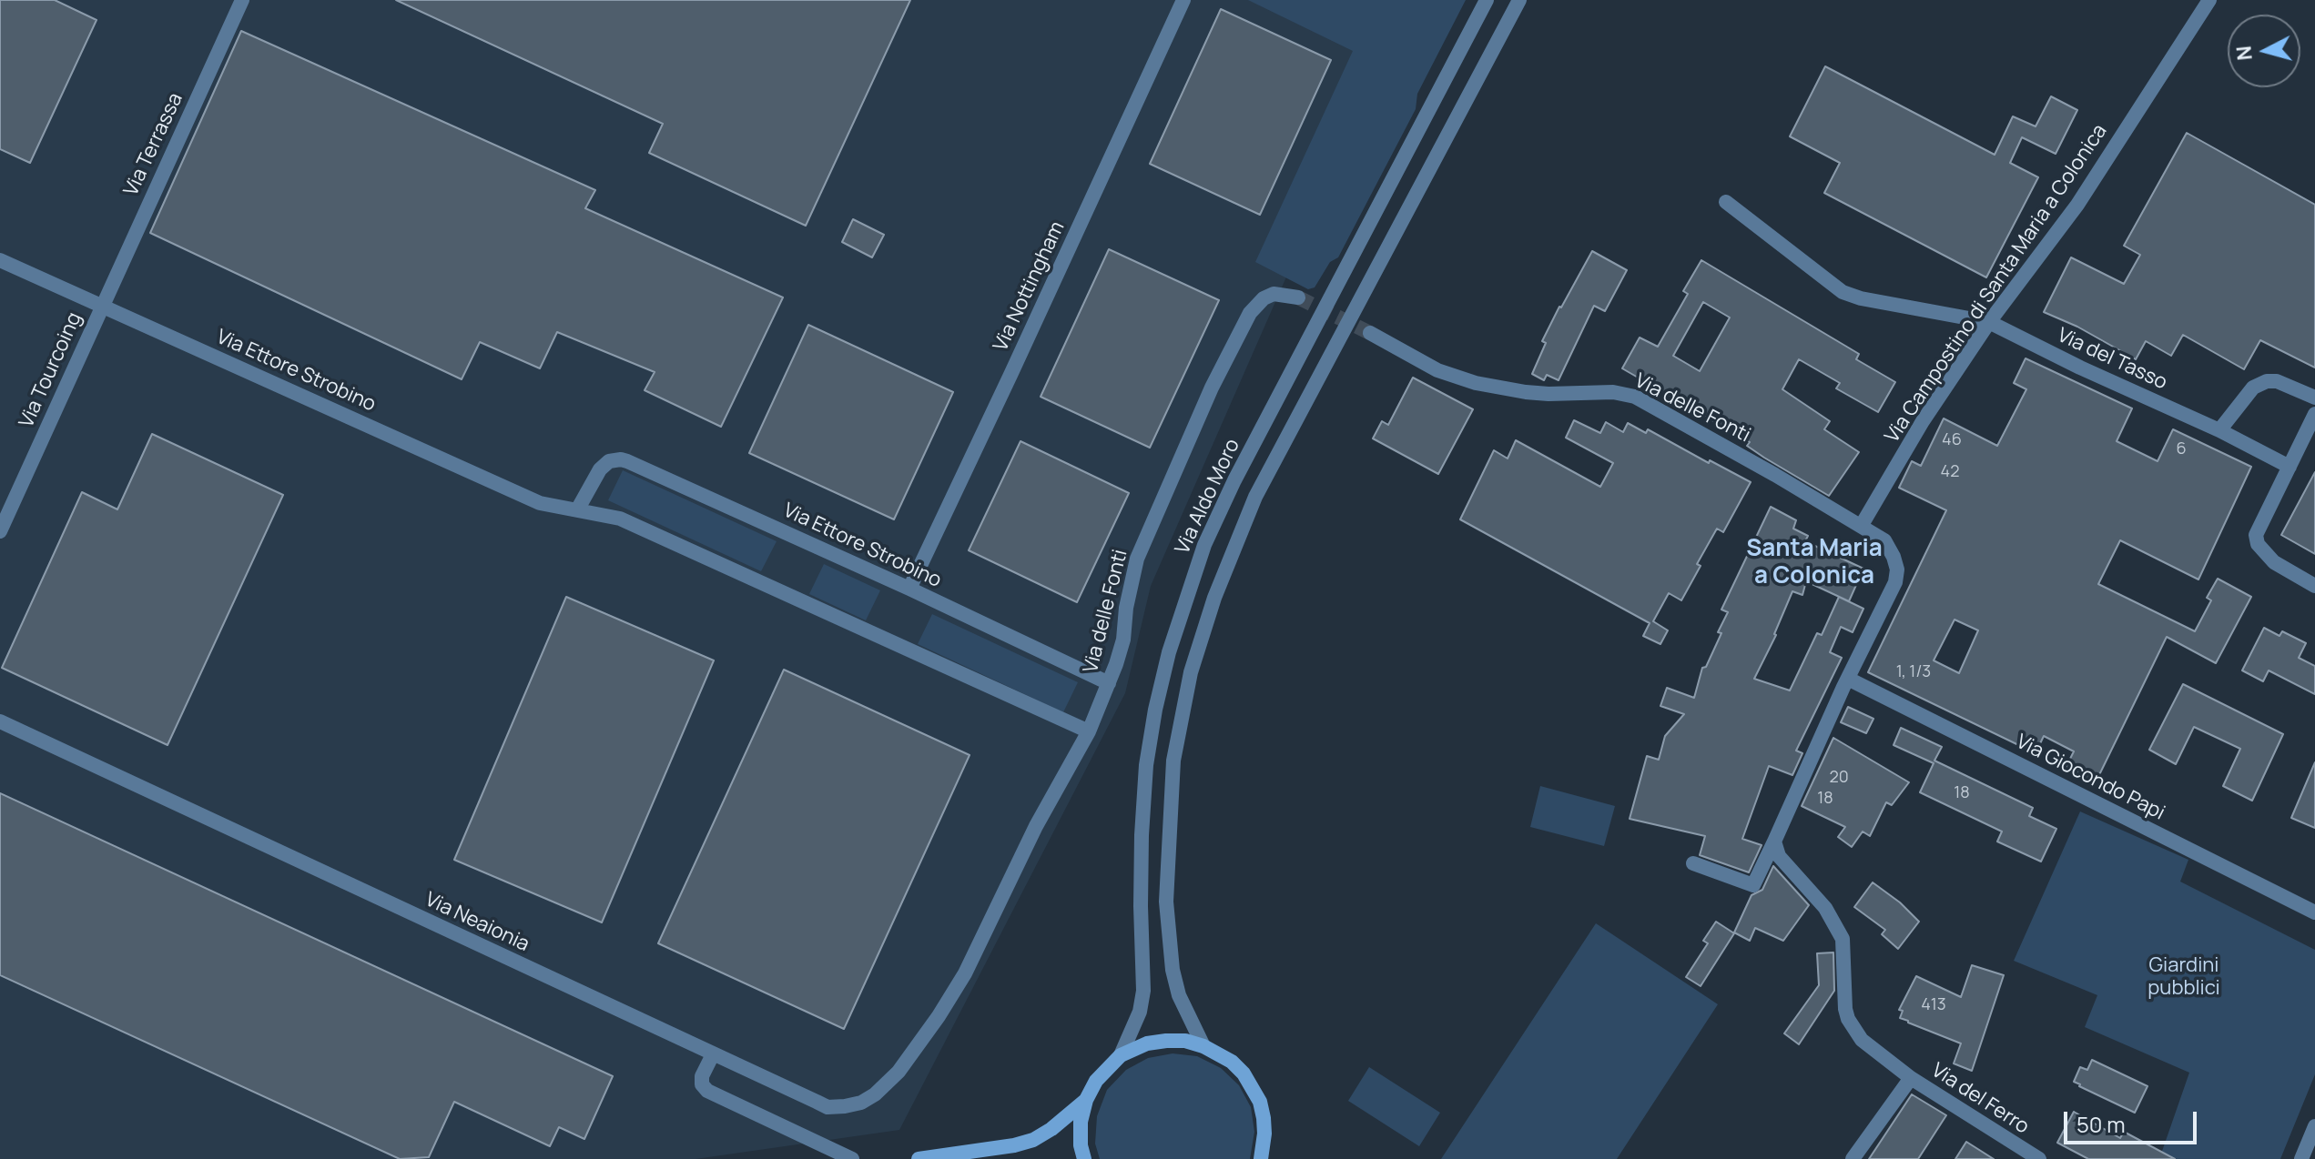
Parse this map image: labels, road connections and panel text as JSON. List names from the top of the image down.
{
  "streets": {
    "street": [
      "Via Terrassa",
      "Via Campostino di Santa Maria a Colonica",
      "Via Nottingham",
      "Via del Tasso",
      "Via Tourcoing",
      "Via Ettore Strobino",
      "Via delle Fonti",
      "Via Aldo Moro",
      "Via Giocondo Papi",
      "Via Neaionia",
      "Via del Ferro"
    ]
  },
  "crossings": [
    ["Via Terrassa", "Via Tourcoing"],
    ["Via Terrassa", "Via Ettore Strobino"],
    ["Via Campostino di Santa Maria a Colonica", "Via del Tasso"],
    ["Via Campostino di Santa Maria a Colonica", "Via delle Fonti"],
    ["Via Nottingham", "Via Ettore Strobino"],
    ["Via Tourcoing", "Via Ettore Strobino"],
    ["Via Ettore Strobino", "Via delle Fonti"],
    ["Via delle Fonti", "Via Neaionia"]
  ],
  "districts": ["Santa Maria a Colonica"],
  "parks": ["Giardini pubblici"],
  "house_numbers": [
    "46",
    "6",
    "42",
    "1, 1/3",
    "20",
    "18",
    "18",
    "413"
  ],
  "scale_bar": "50 m",
  "north": "left"
}
